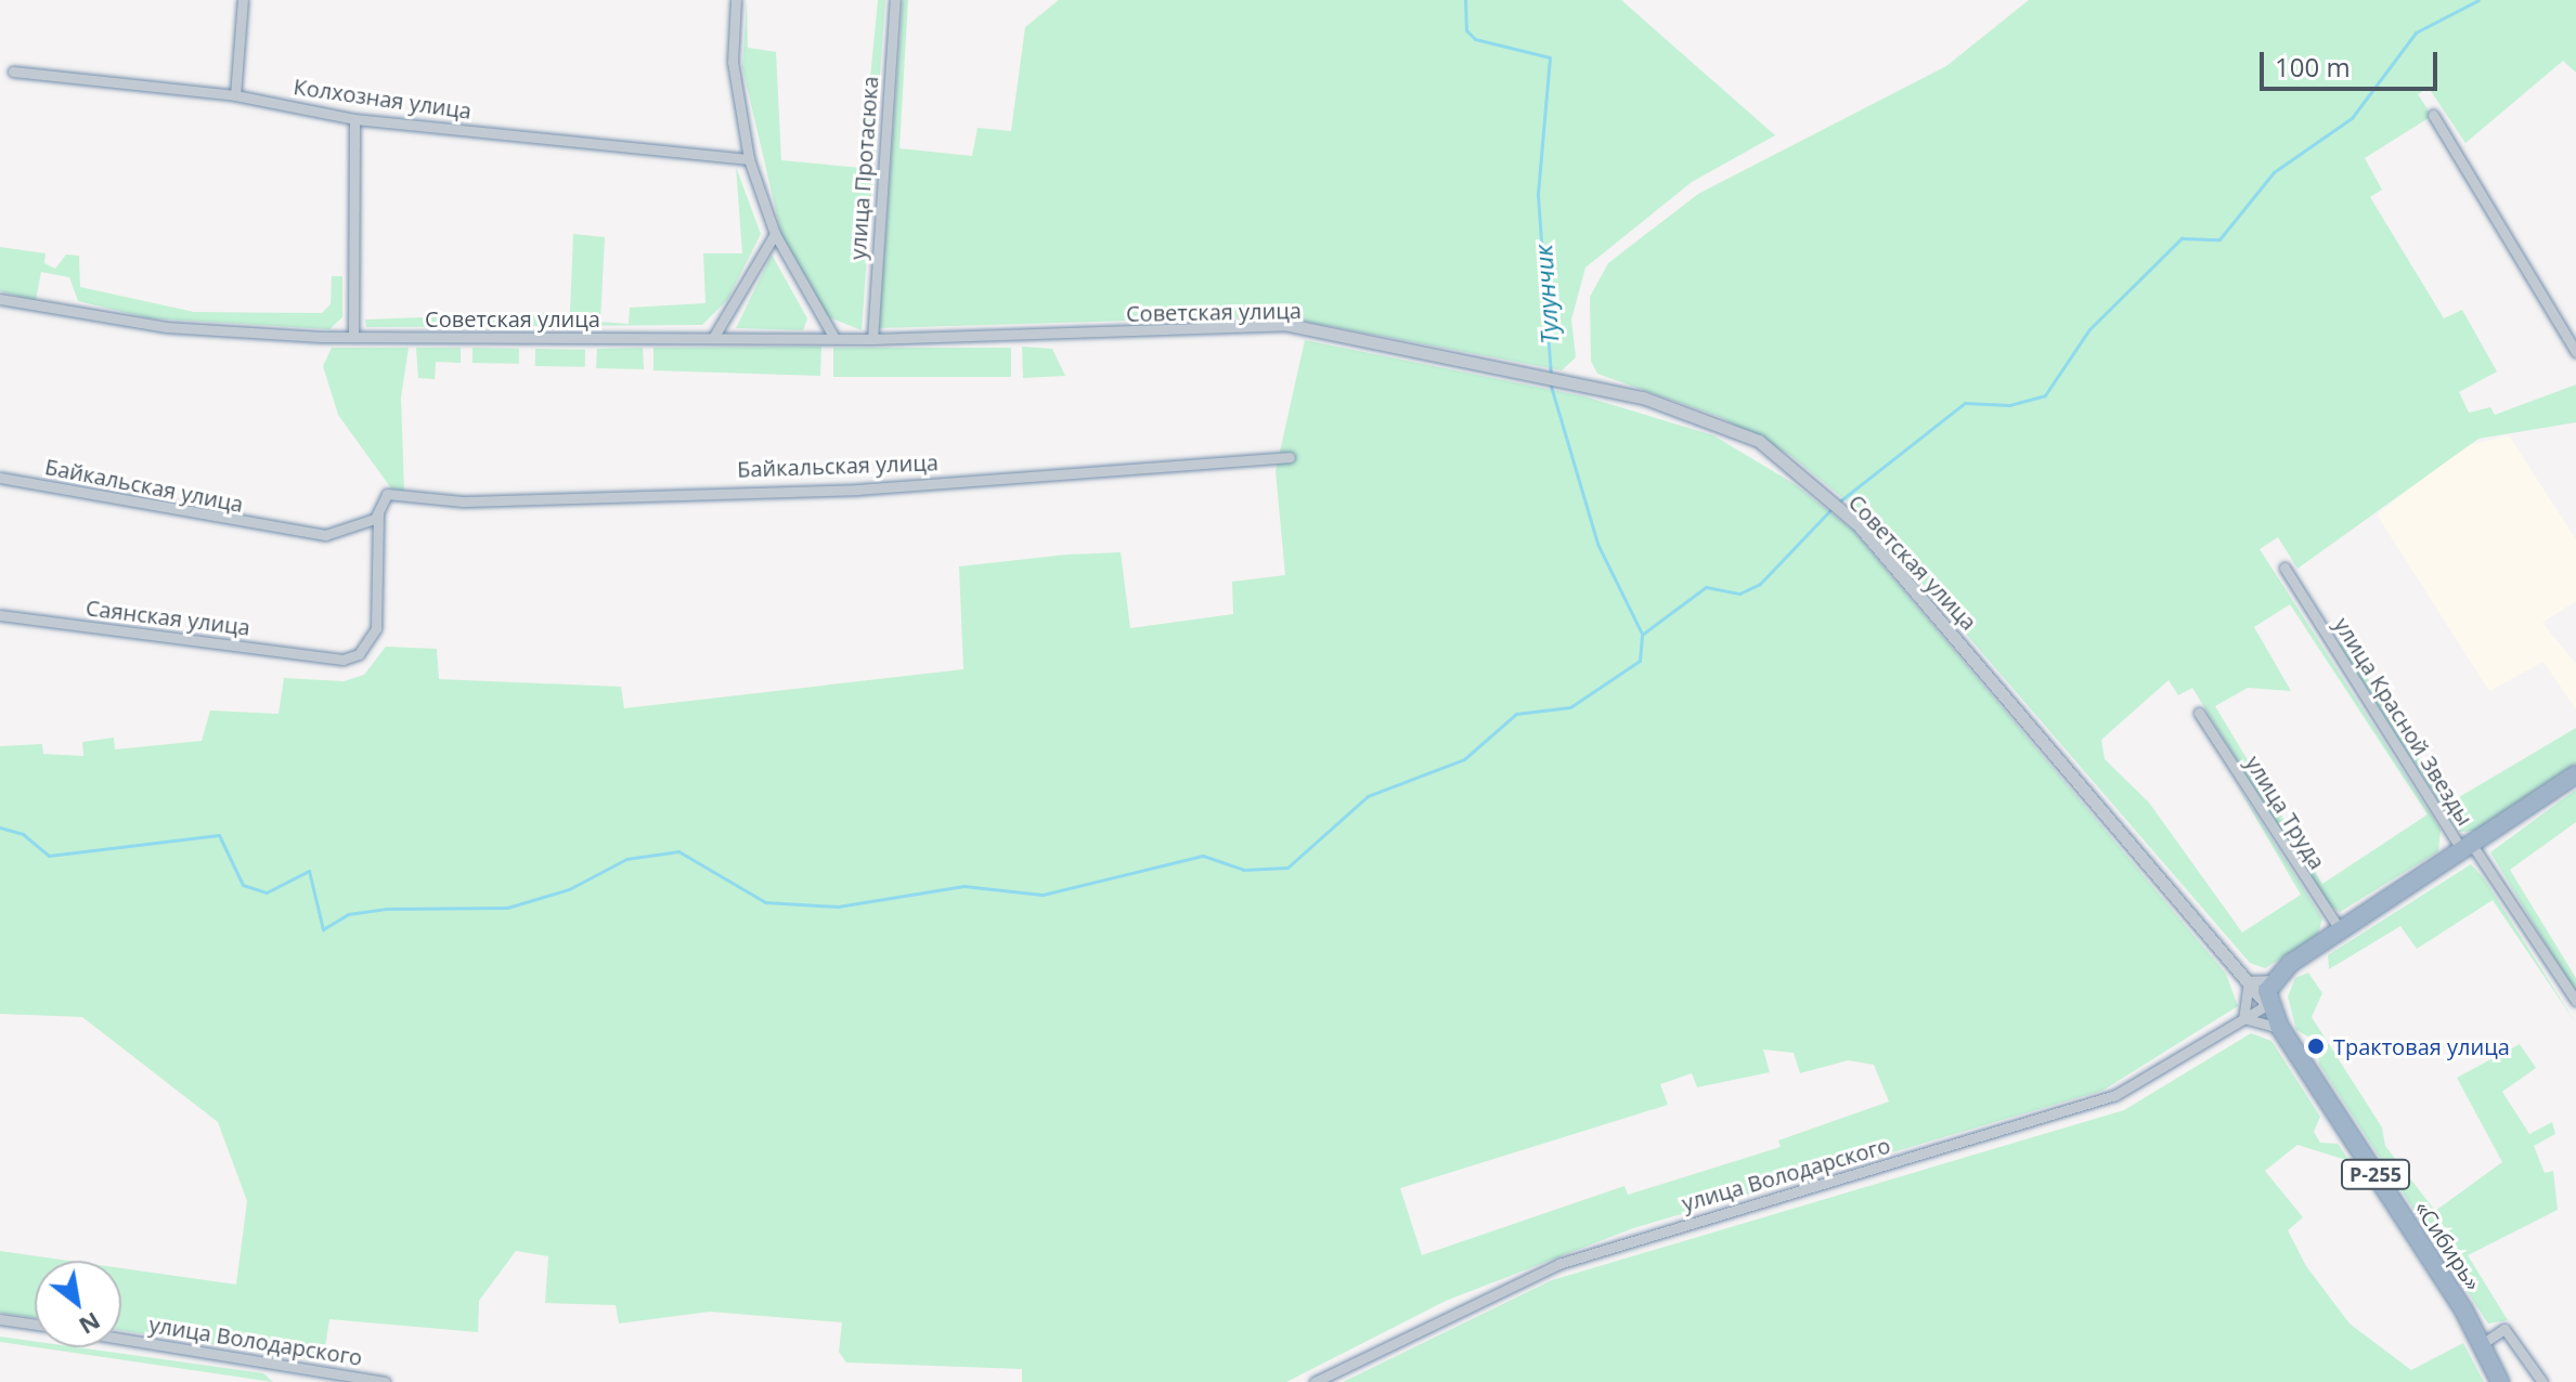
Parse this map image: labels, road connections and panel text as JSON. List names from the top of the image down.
{
  "streets": {
    "highway": ["Р-255", "«Сибирь»"],
    "street": [
      "Колхозная улица",
      "улица Протасюка",
      "Советская улица",
      "Байкальская улица",
      "Саянская улица",
      "улица Красной Звезды",
      "улица Труда",
      "улица Володарского"
    ]
  },
  "crossings": [
    ["улица Протасюка", "Советская улица"],
    ["Советская улица", "улица Володарского"],
    ["Советская улица", "«Сибирь»"],
    ["Байкальская улица", "Саянская улица"],
    ["улица Володарского", "«Сибирь»"]
  ],
  "water": ["Тулунчик"],
  "places": ["Трактовая улица"],
  "scale_bar": "100 m",
  "north": "bottom right"
}
